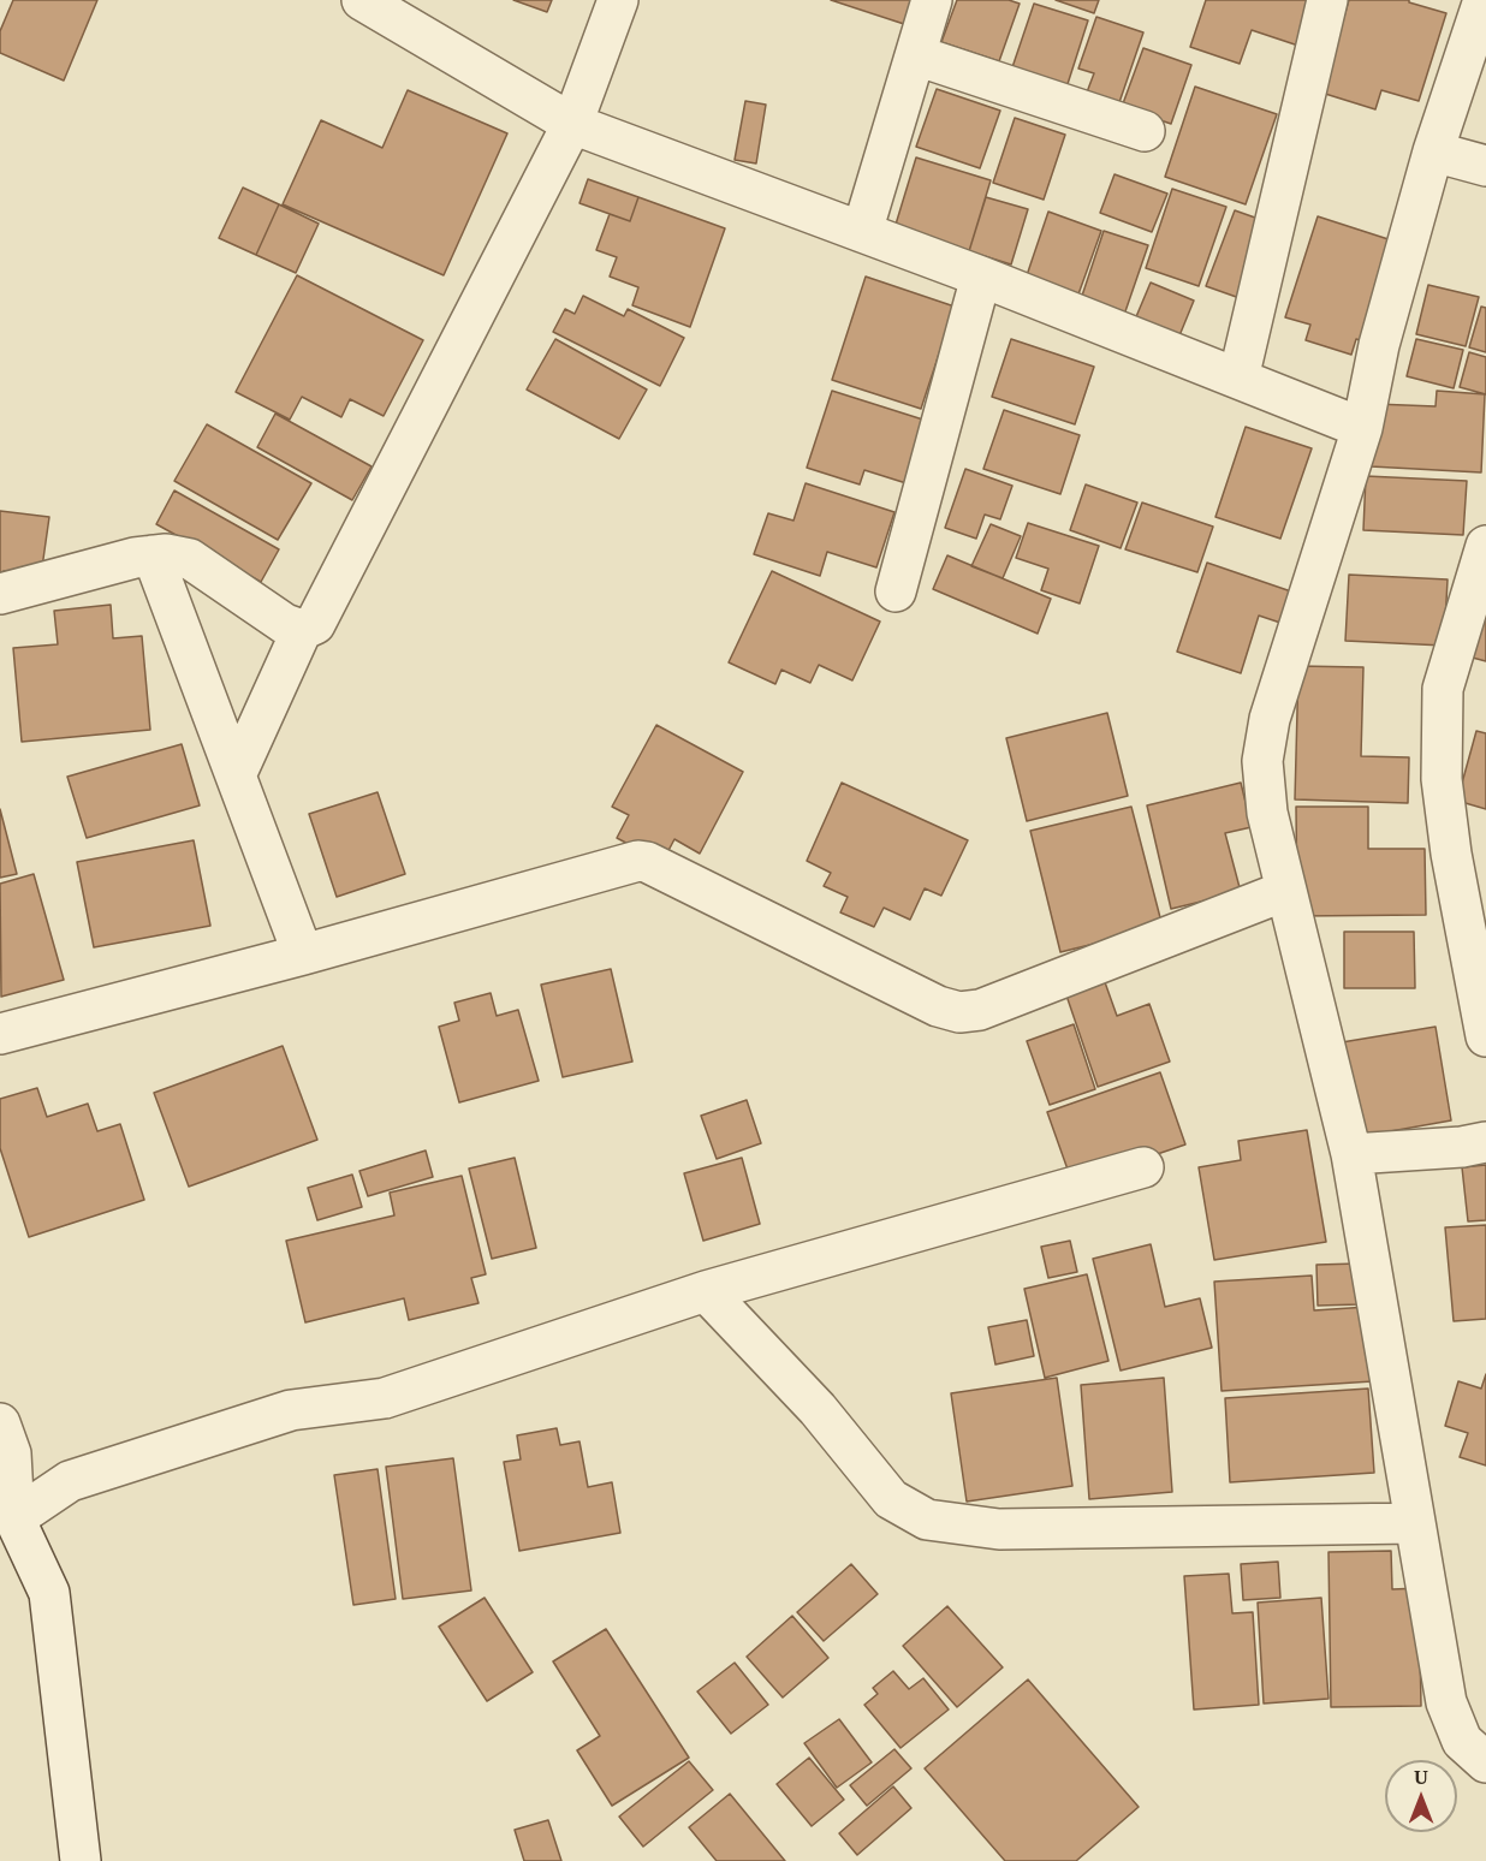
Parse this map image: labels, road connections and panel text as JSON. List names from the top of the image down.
{
  "north": "top"
}
